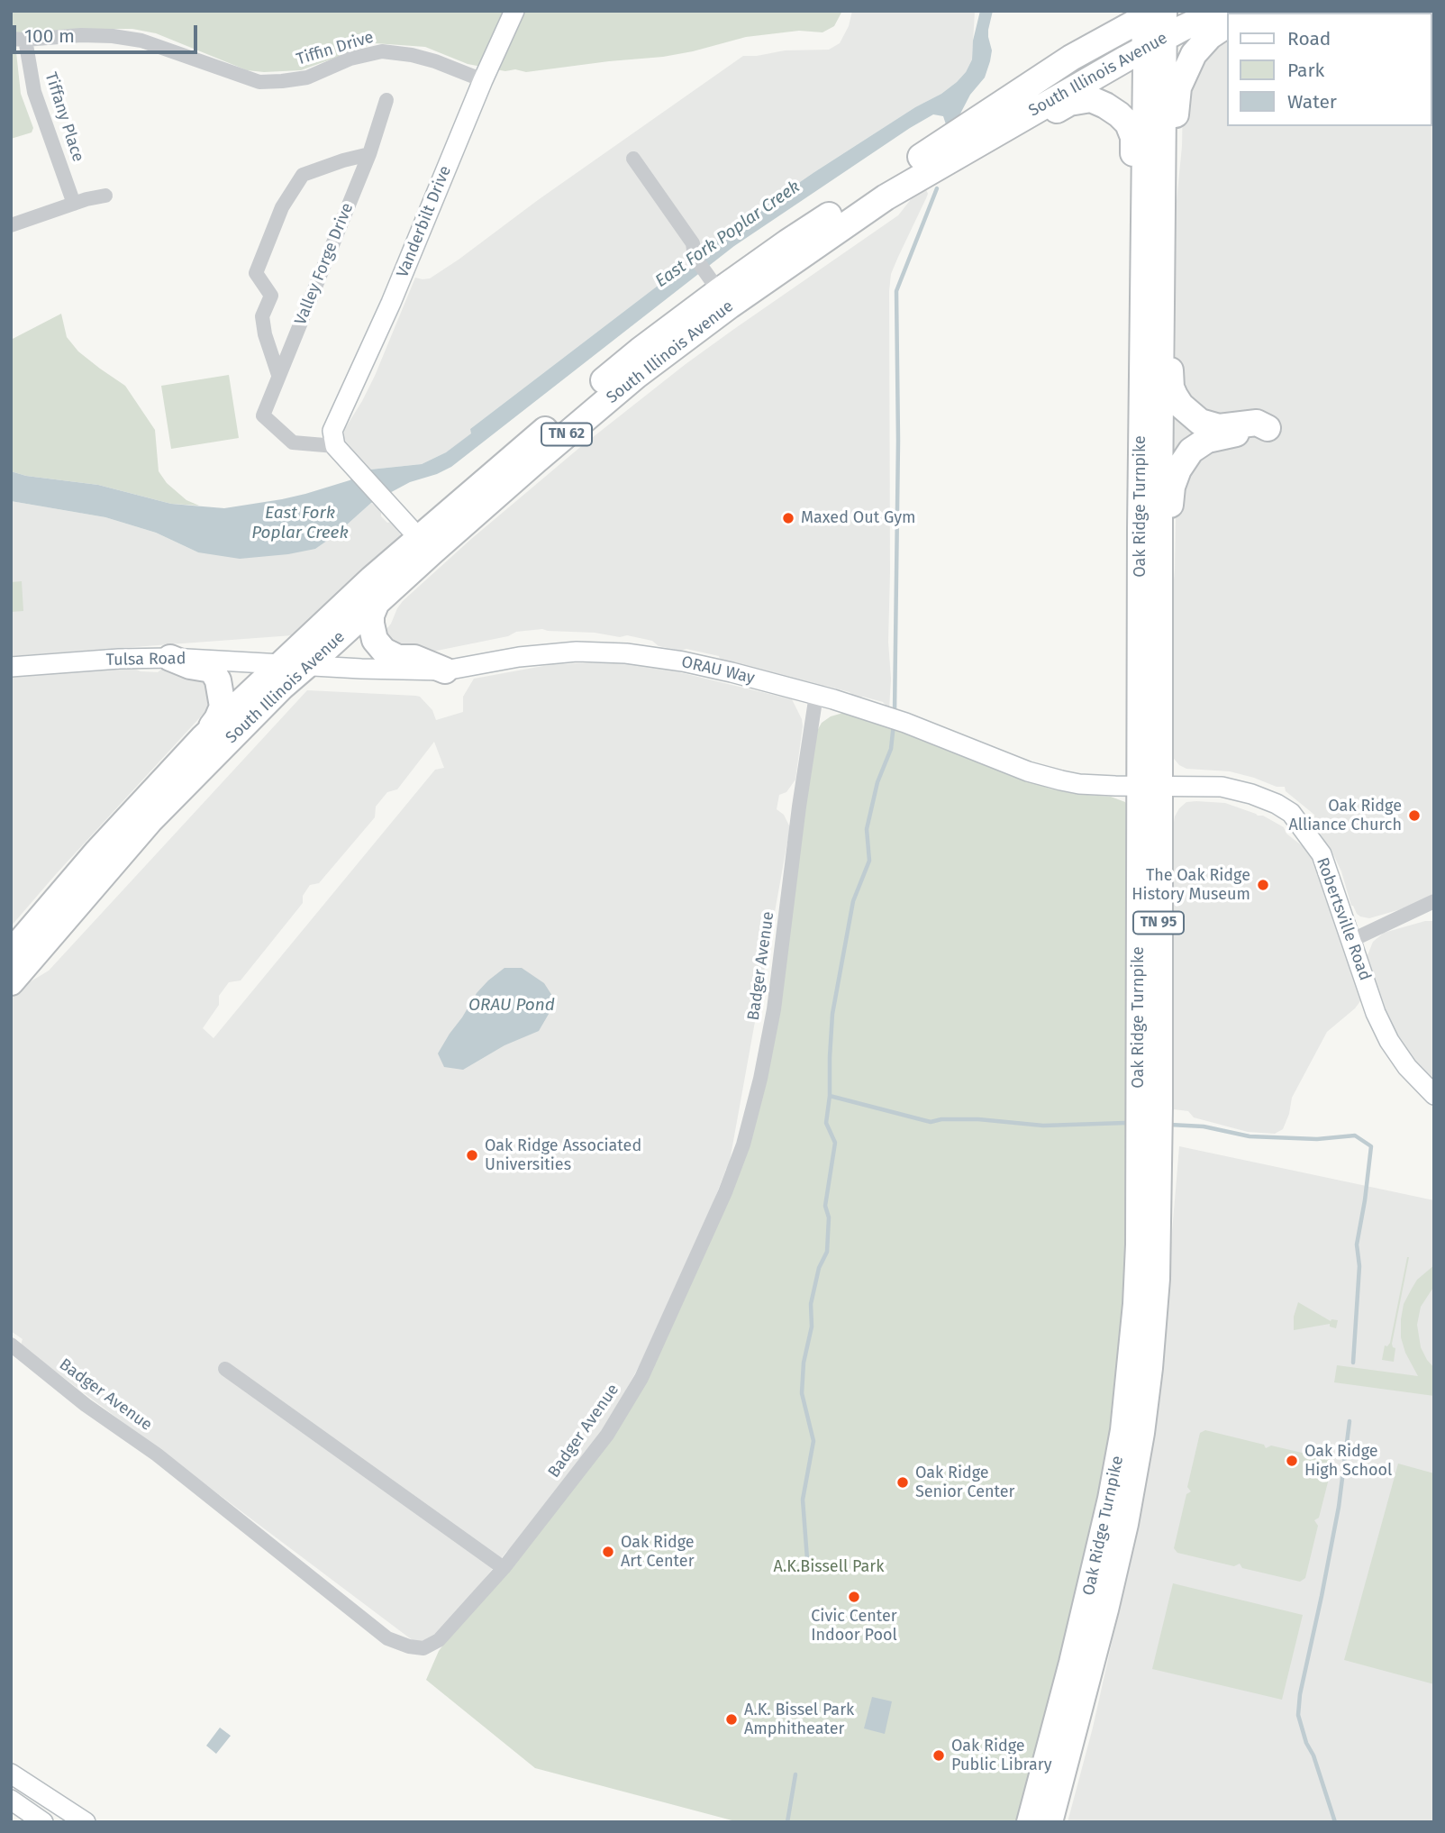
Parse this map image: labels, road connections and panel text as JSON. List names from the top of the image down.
{
  "streets": {
    "highway": [
      "South Illinois Avenue",
      "TN 62",
      "Oak Ridge Turnpike",
      "TN 95"
    ],
    "street": [
      "Tiffin Drive",
      "Tiffany Place",
      "Vanderbilt Drive",
      "Valley Forge Drive",
      "Tulsa Road",
      "ORAU Way",
      "Robertsville Road",
      "Badger Avenue"
    ]
  },
  "crossings": [
    ["Tiffin Drive", "Tiffany Place"],
    ["Tiffin Drive", "Vanderbilt Drive"],
    ["South Illinois Avenue", "Oak Ridge Turnpike"],
    ["South Illinois Avenue", "Tulsa Road"],
    ["South Illinois Avenue", "ORAU Way"],
    ["Vanderbilt Drive", "Valley Forge Drive"],
    ["Oak Ridge Turnpike", "ORAU Way"],
    ["Oak Ridge Turnpike", "Robertsville Road"],
    ["Tulsa Road", "ORAU Way"],
    ["ORAU Way", "Robertsville Road"],
    ["ORAU Way", "Badger Avenue"]
  ],
  "water": ["East Fork Poplar Creek", "ORAU Pond"],
  "parks": ["A.K.Bissell Park"],
  "places": [
    "Maxed Out Gym",
    "Oak Ridge Alliance Church",
    "The Oak Ridge History Museum",
    "Oak Ridge Associated Universities",
    "Oak Ridge High School",
    "Oak Ridge Senior Center",
    "Oak Ridge Art Center",
    "Civic Center Indoor Pool",
    "A.K. Bissel Park Amphitheater",
    "Oak Ridge Public Library"
  ],
  "legend": ["Road", "Park", "Water"],
  "scale_bar": "100 m"
}
